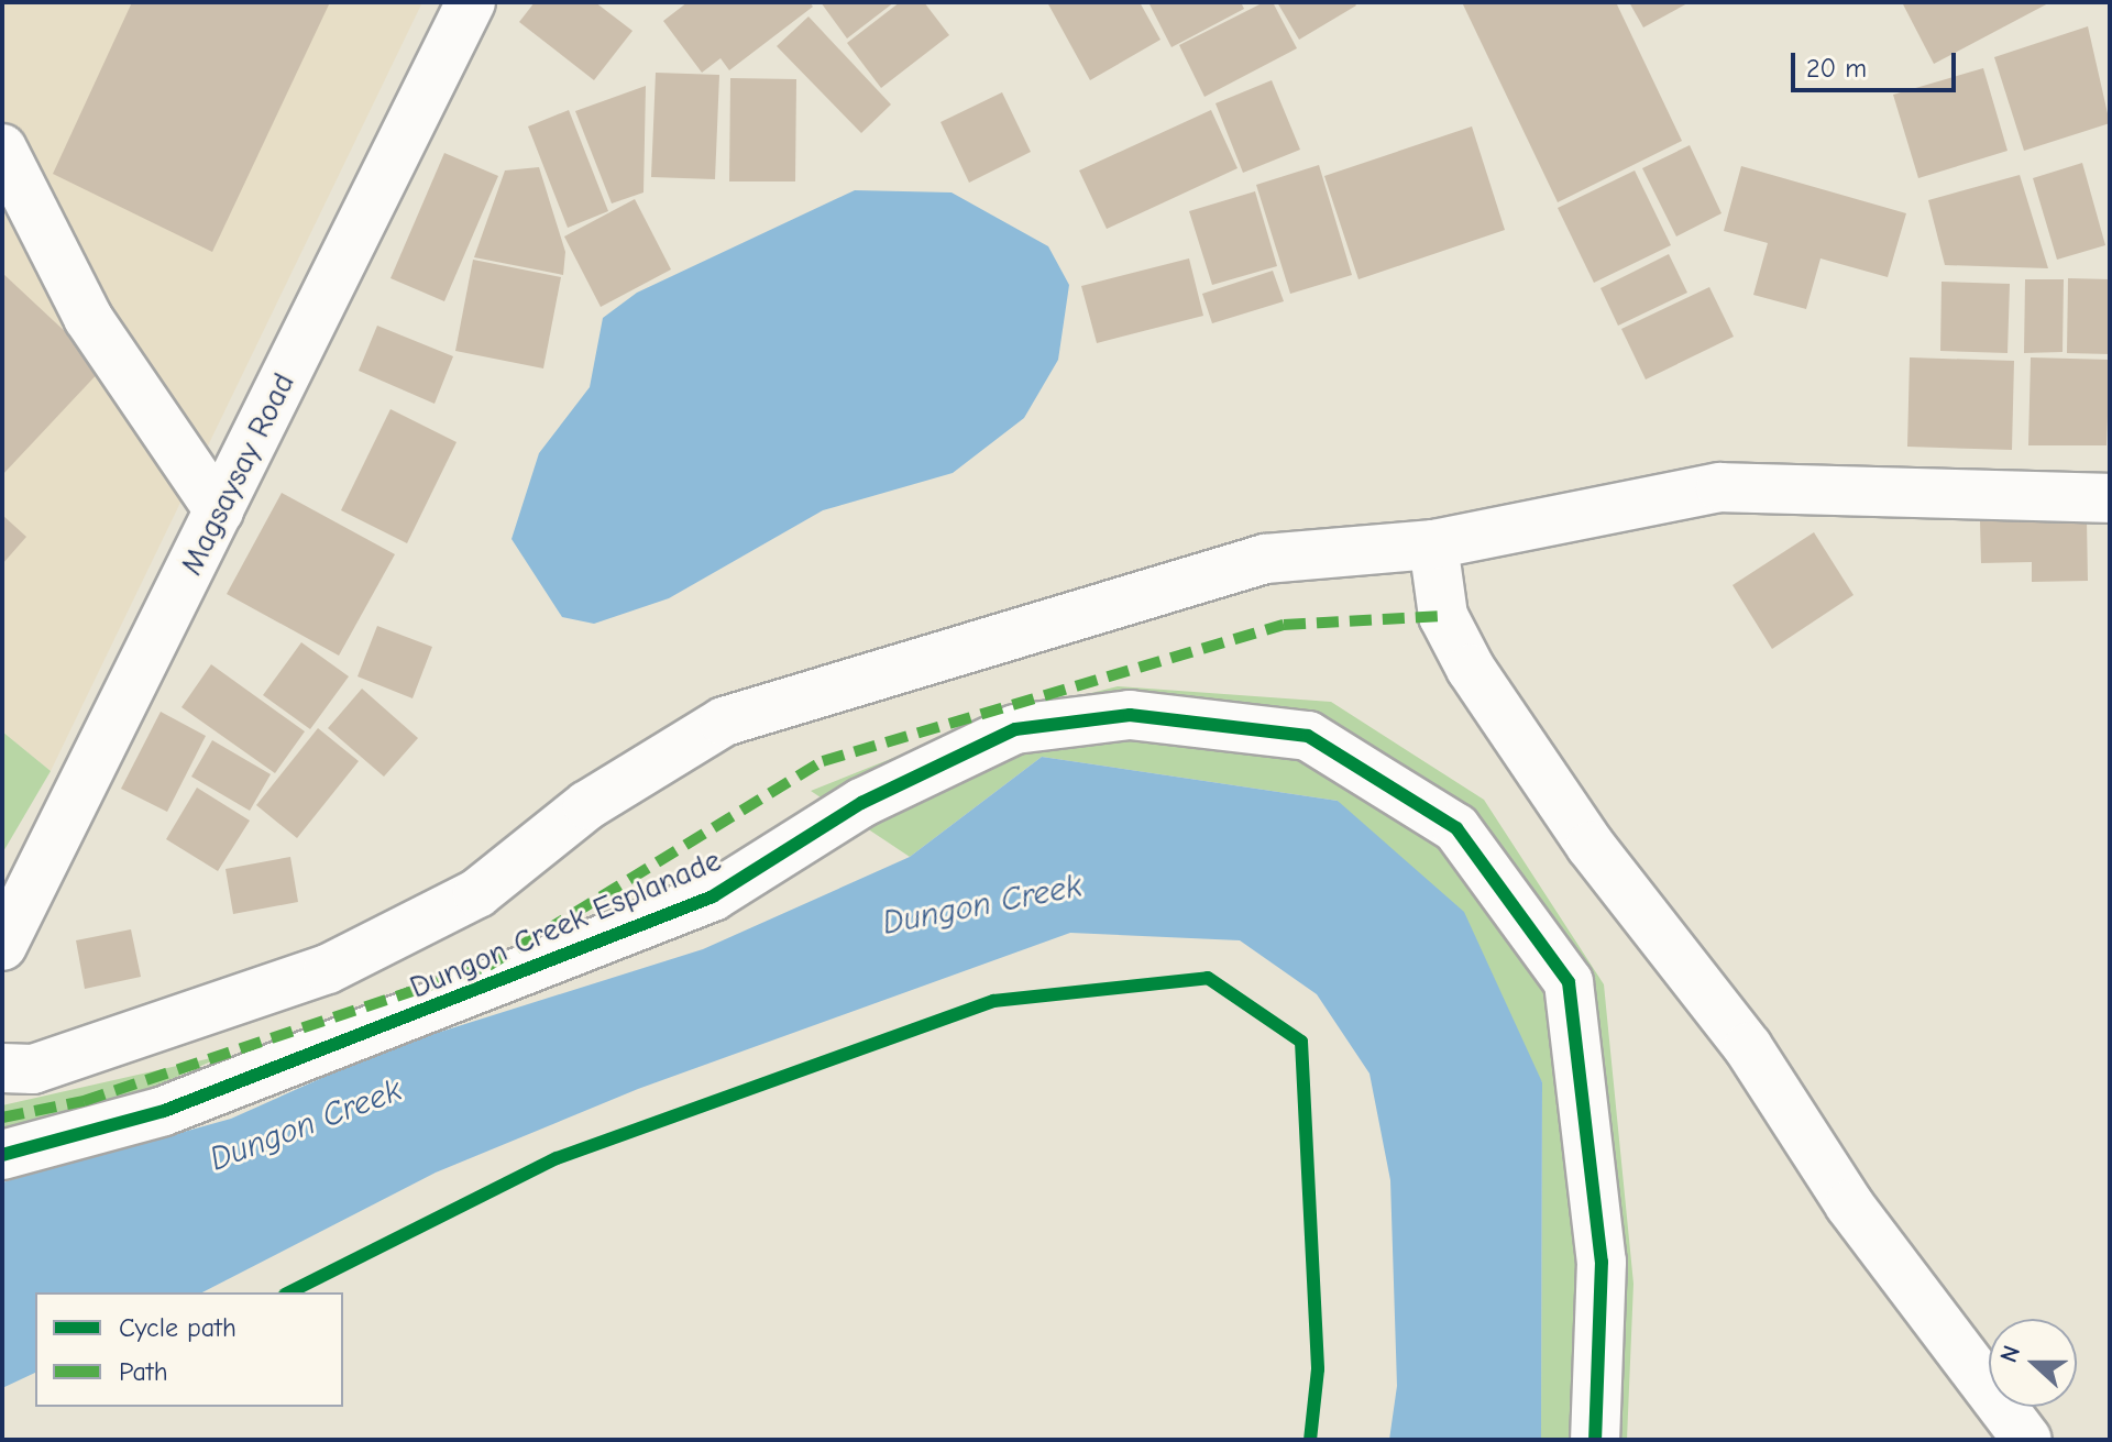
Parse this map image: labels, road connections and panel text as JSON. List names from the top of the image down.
{
  "streets": {
    "street": ["Magsaysay Road", "Dungon Creek Esplanade"]
  },
  "water": ["Dungon Creek"],
  "legend": ["Cycle path", "Path"],
  "scale_bar": "20 m",
  "north": "left"
}
